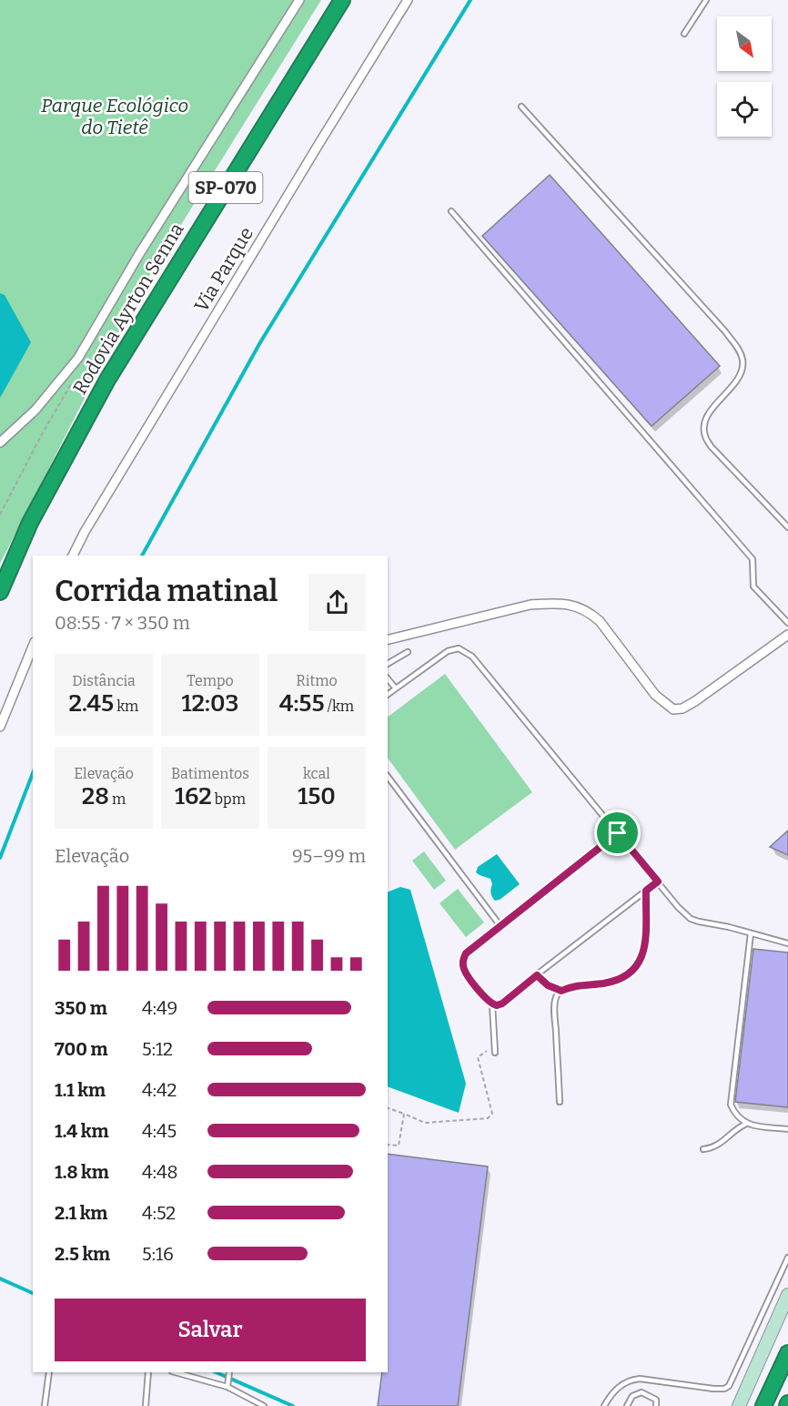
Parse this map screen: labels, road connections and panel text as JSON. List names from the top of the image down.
{
  "streets": {
    "highway": ["SP-070", "Rodovia Ayrton Senna"],
    "street": ["Via Parque"]
  },
  "parks": ["Parque Ecológico do Tietê"],
  "north": "bottom right",
  "page": {
    "heading": ["Corrida matinal", "08:55 · 7 × 350 m"],
    "stats": [
      ["Distância", "2.45 km"],
      ["Tempo", "12:03"],
      ["Ritmo", "4:55 /km"],
      ["Elevação", "28 m"],
      ["Batimentos", "162 bpm"],
      ["kcal", "150"]
    ],
    "chart": ["Elevação", "95–99 m"],
    "list": [
      {
        "name": "350 m",
        "note": "4:49"
      },
      {
        "name": "700 m",
        "note": "5:12"
      },
      {
        "name": "1.1 km",
        "note": "4:42"
      },
      {
        "name": "1.4 km",
        "note": "4:45"
      },
      {
        "name": "1.8 km",
        "note": "4:48"
      },
      {
        "name": "2.1 km",
        "note": "4:52"
      },
      {
        "name": "2.5 km",
        "note": "5:16"
      }
    ],
    "buttons": "Salvar"
  }
}
